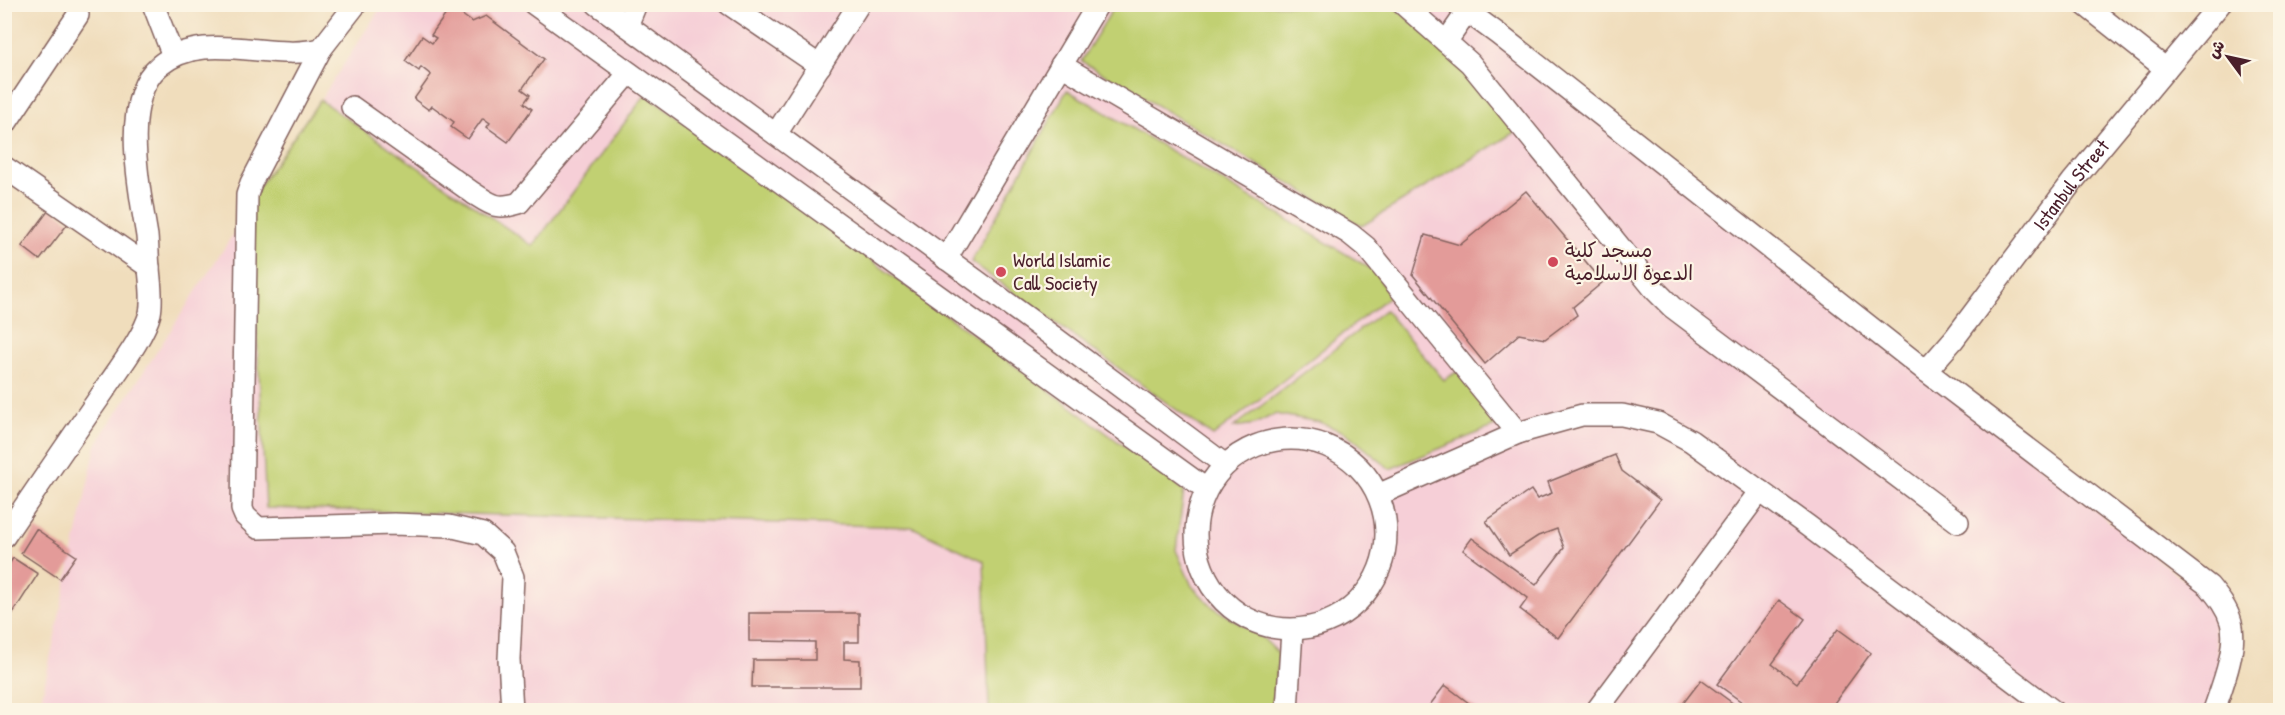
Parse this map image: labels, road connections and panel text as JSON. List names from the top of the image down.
{
  "streets": {
    "street": ["Istanbul Street"]
  },
  "places": ["مسجد كلية الدعوة الاسلامية", "World Islamic Call Society"],
  "north": "top left"
}
